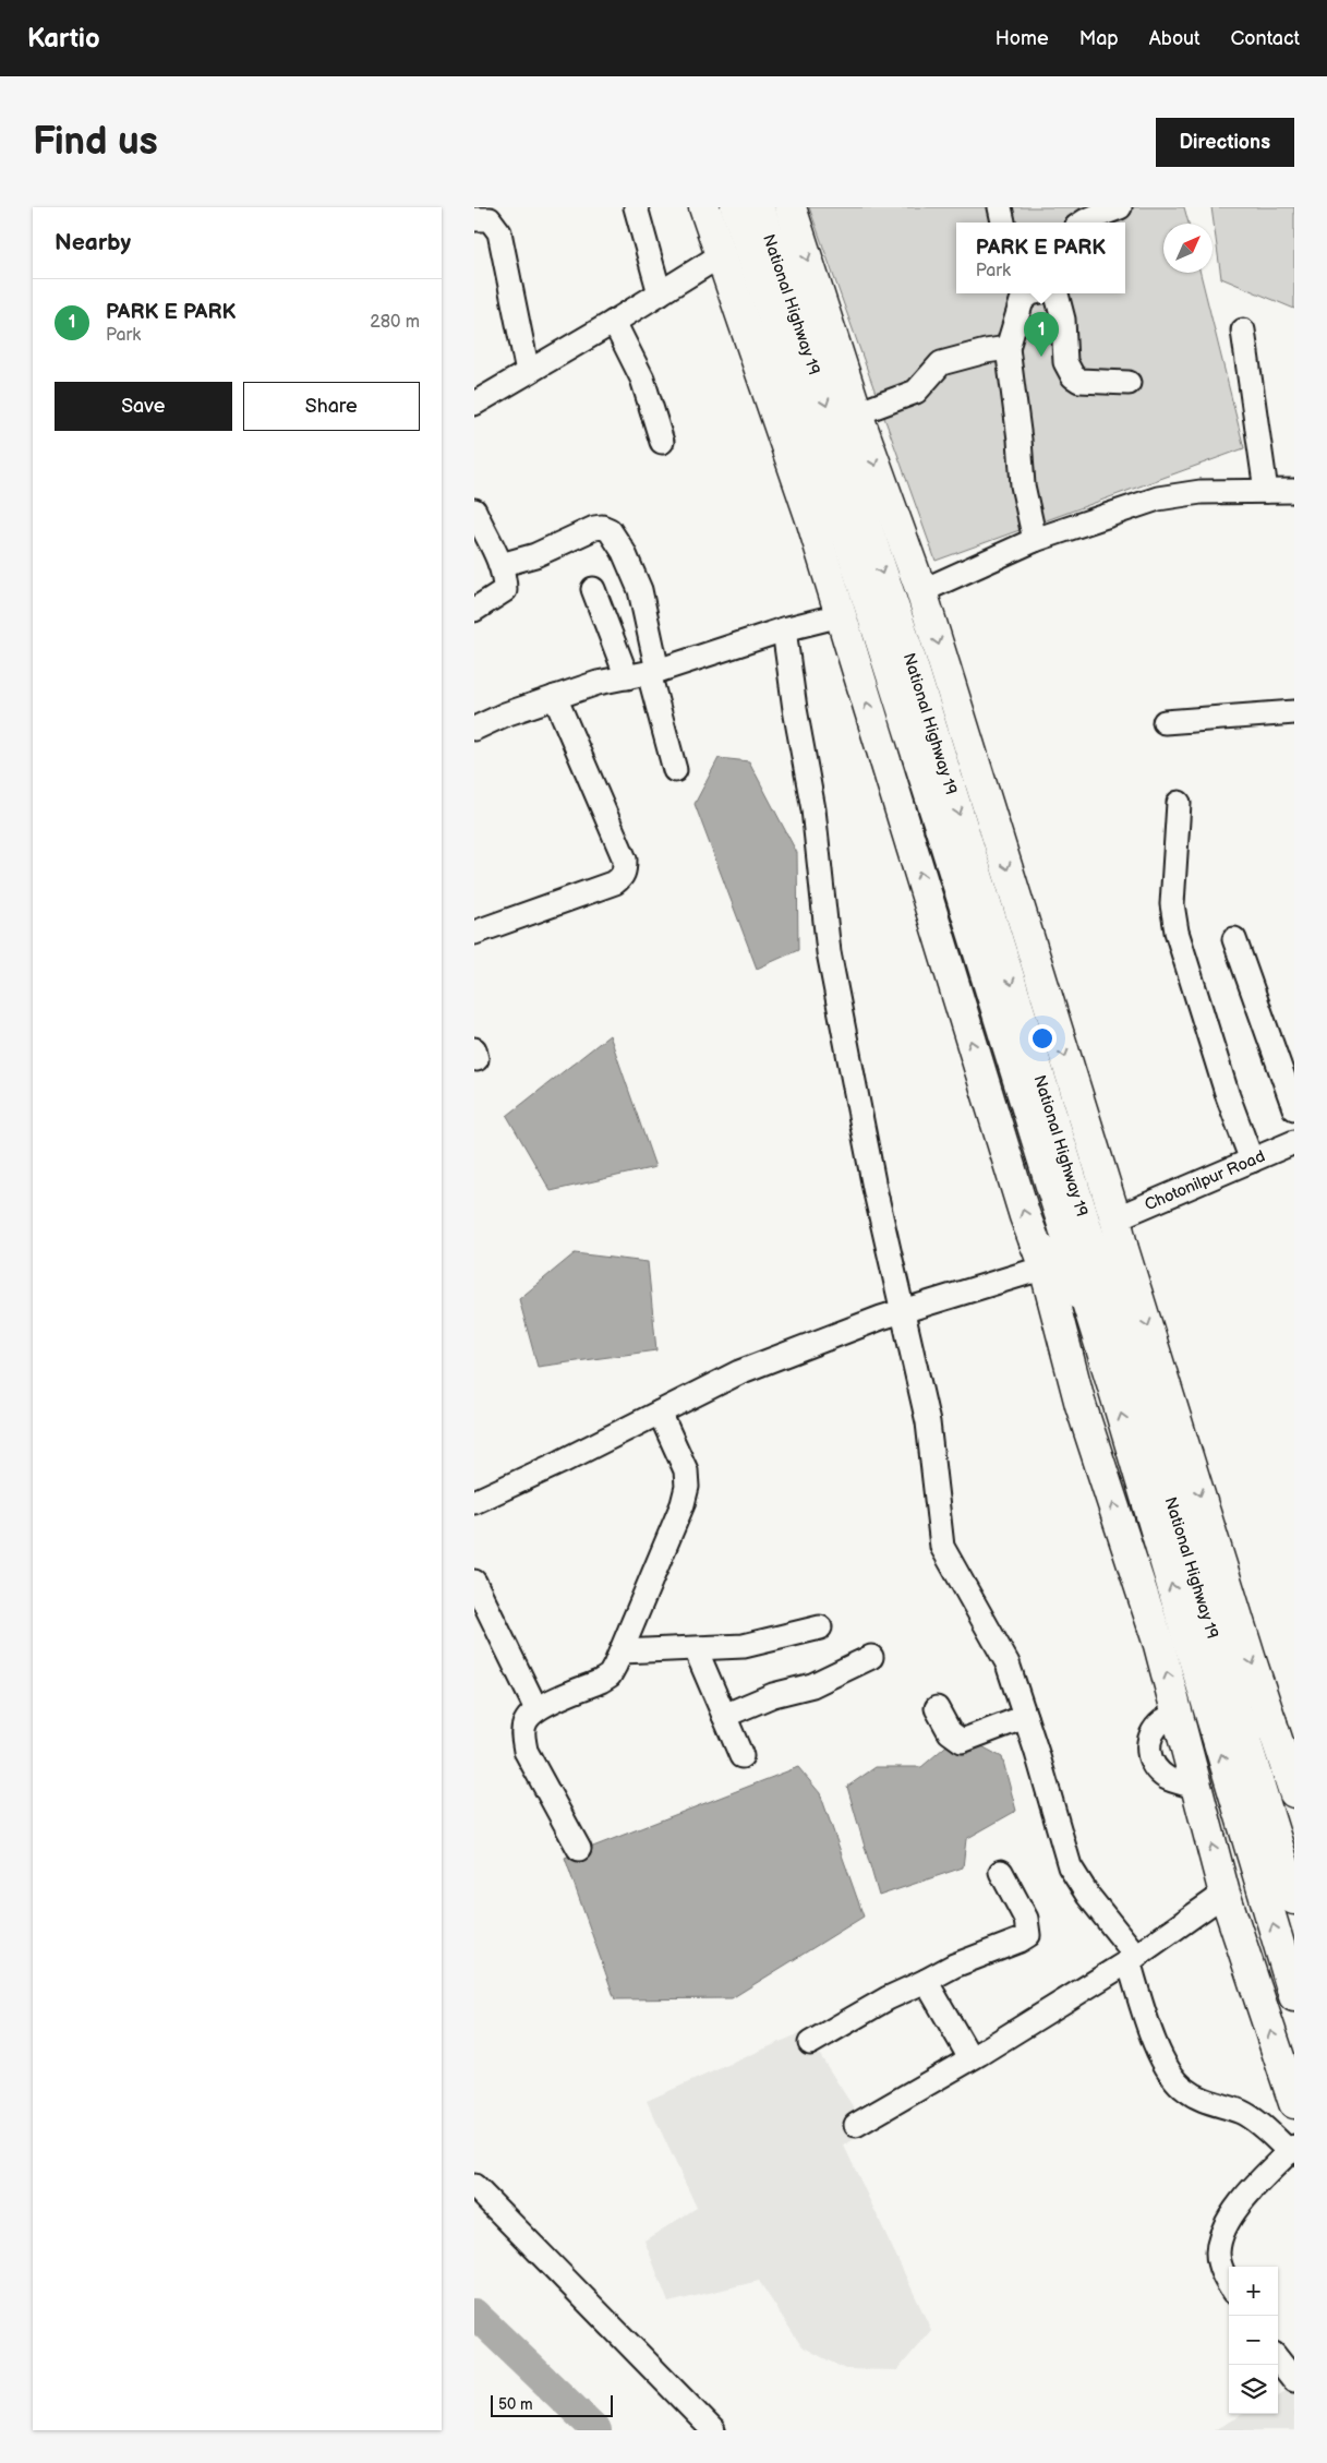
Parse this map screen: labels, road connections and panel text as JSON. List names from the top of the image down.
{
  "streets": {
    "main road": ["National Highway 19"],
    "street": ["Chotonilpur Road"]
  },
  "scale_bar": "50 m",
  "north": "top right",
  "page": {
    "header": "Kartio",
    "nav": [
      "Home",
      "Map",
      "About",
      "Contact"
    ],
    "buttons": [
      "Directions",
      ["Save", "Share"]
    ],
    "title": "Find us",
    "heading": "Nearby",
    "popup": ["PARK E PARK", "Park"],
    "list": [
      {
        "mark": "1",
        "name": "PARK E PARK",
        "note": "Park",
        "value": "280 m"
      }
    ],
    "pins": "1",
    "map_buttons": ["+", "−"],
    "scale": "50 m"
  }
}
